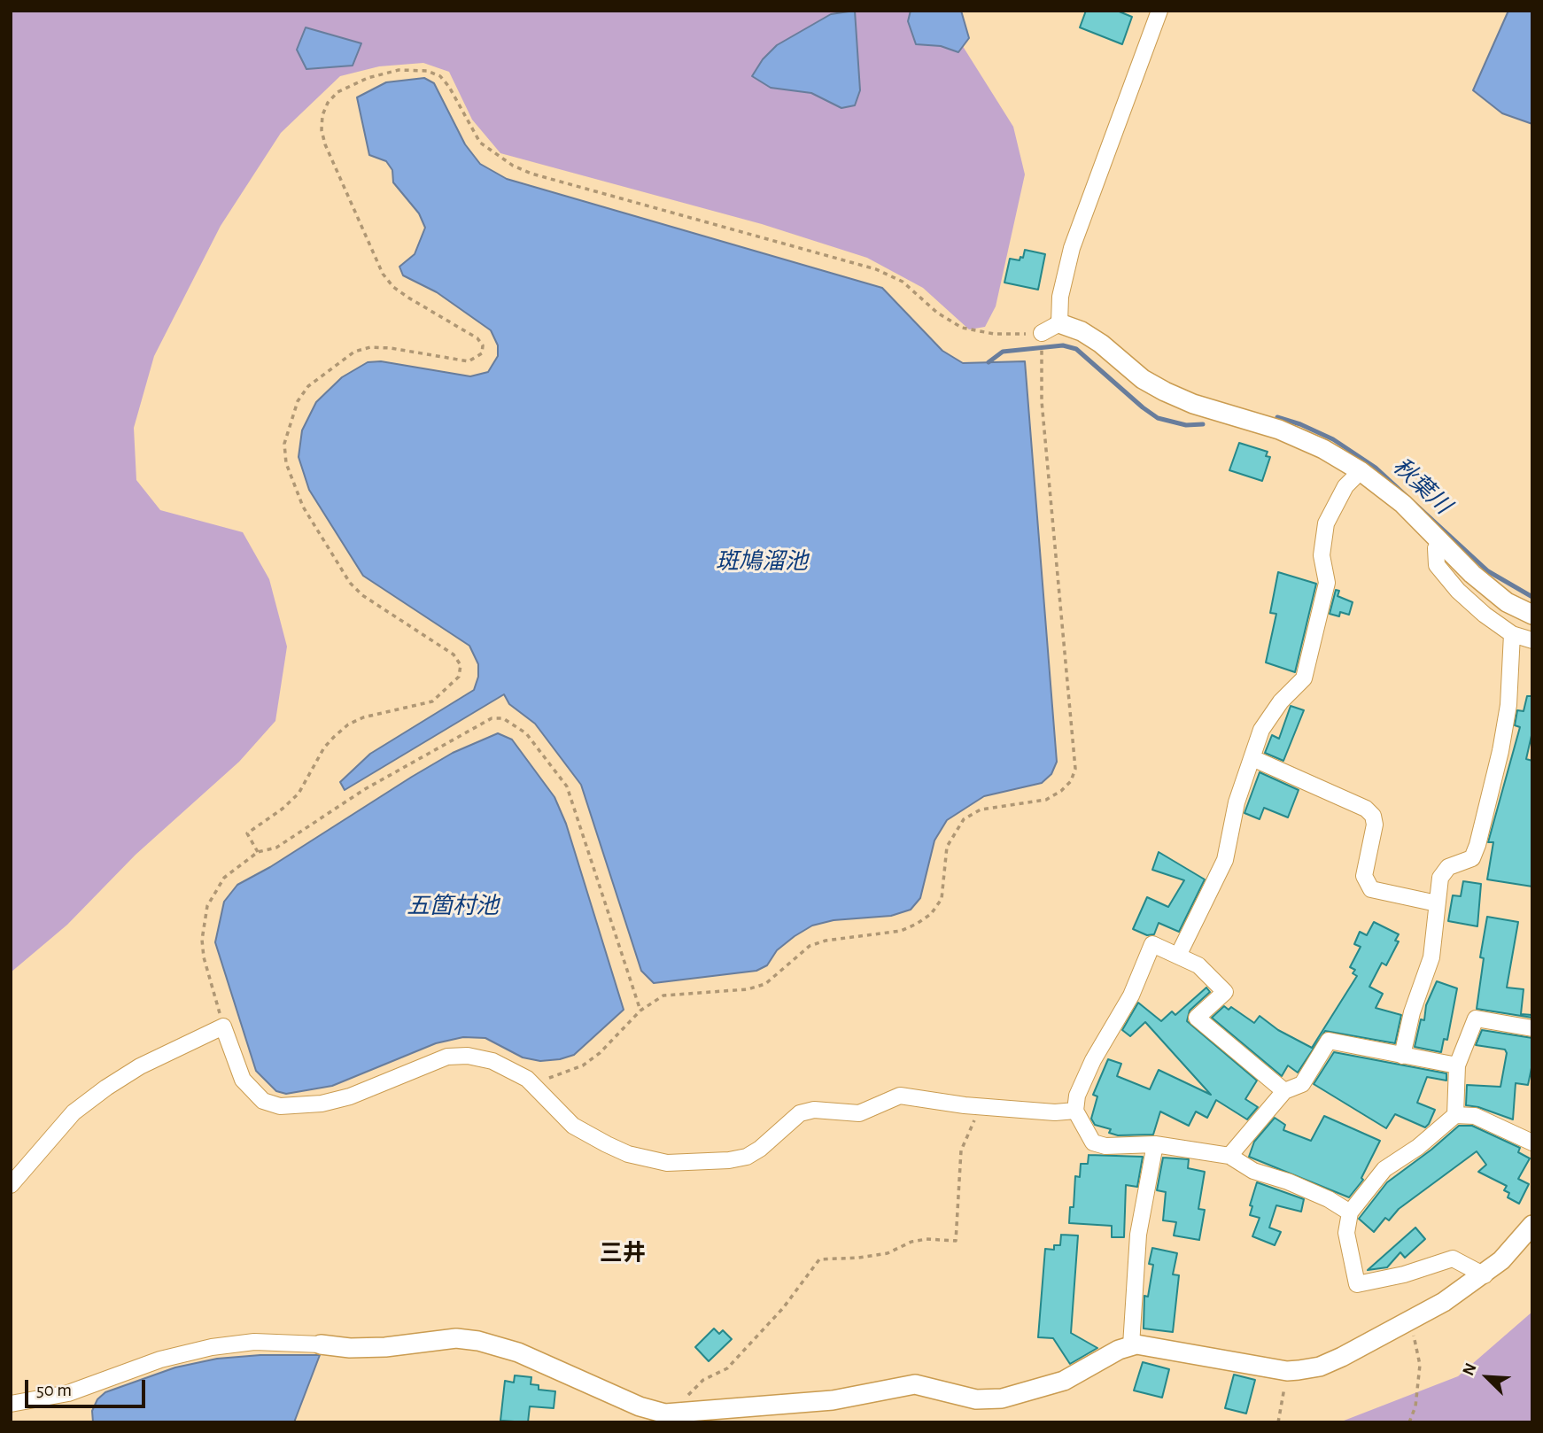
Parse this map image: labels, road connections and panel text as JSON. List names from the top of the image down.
{
  "districts": ["三井"],
  "water": ["秋葉川", "斑鳩溜池", "五箇村池"],
  "scale_bar": "50 m",
  "north": "top left"
}
